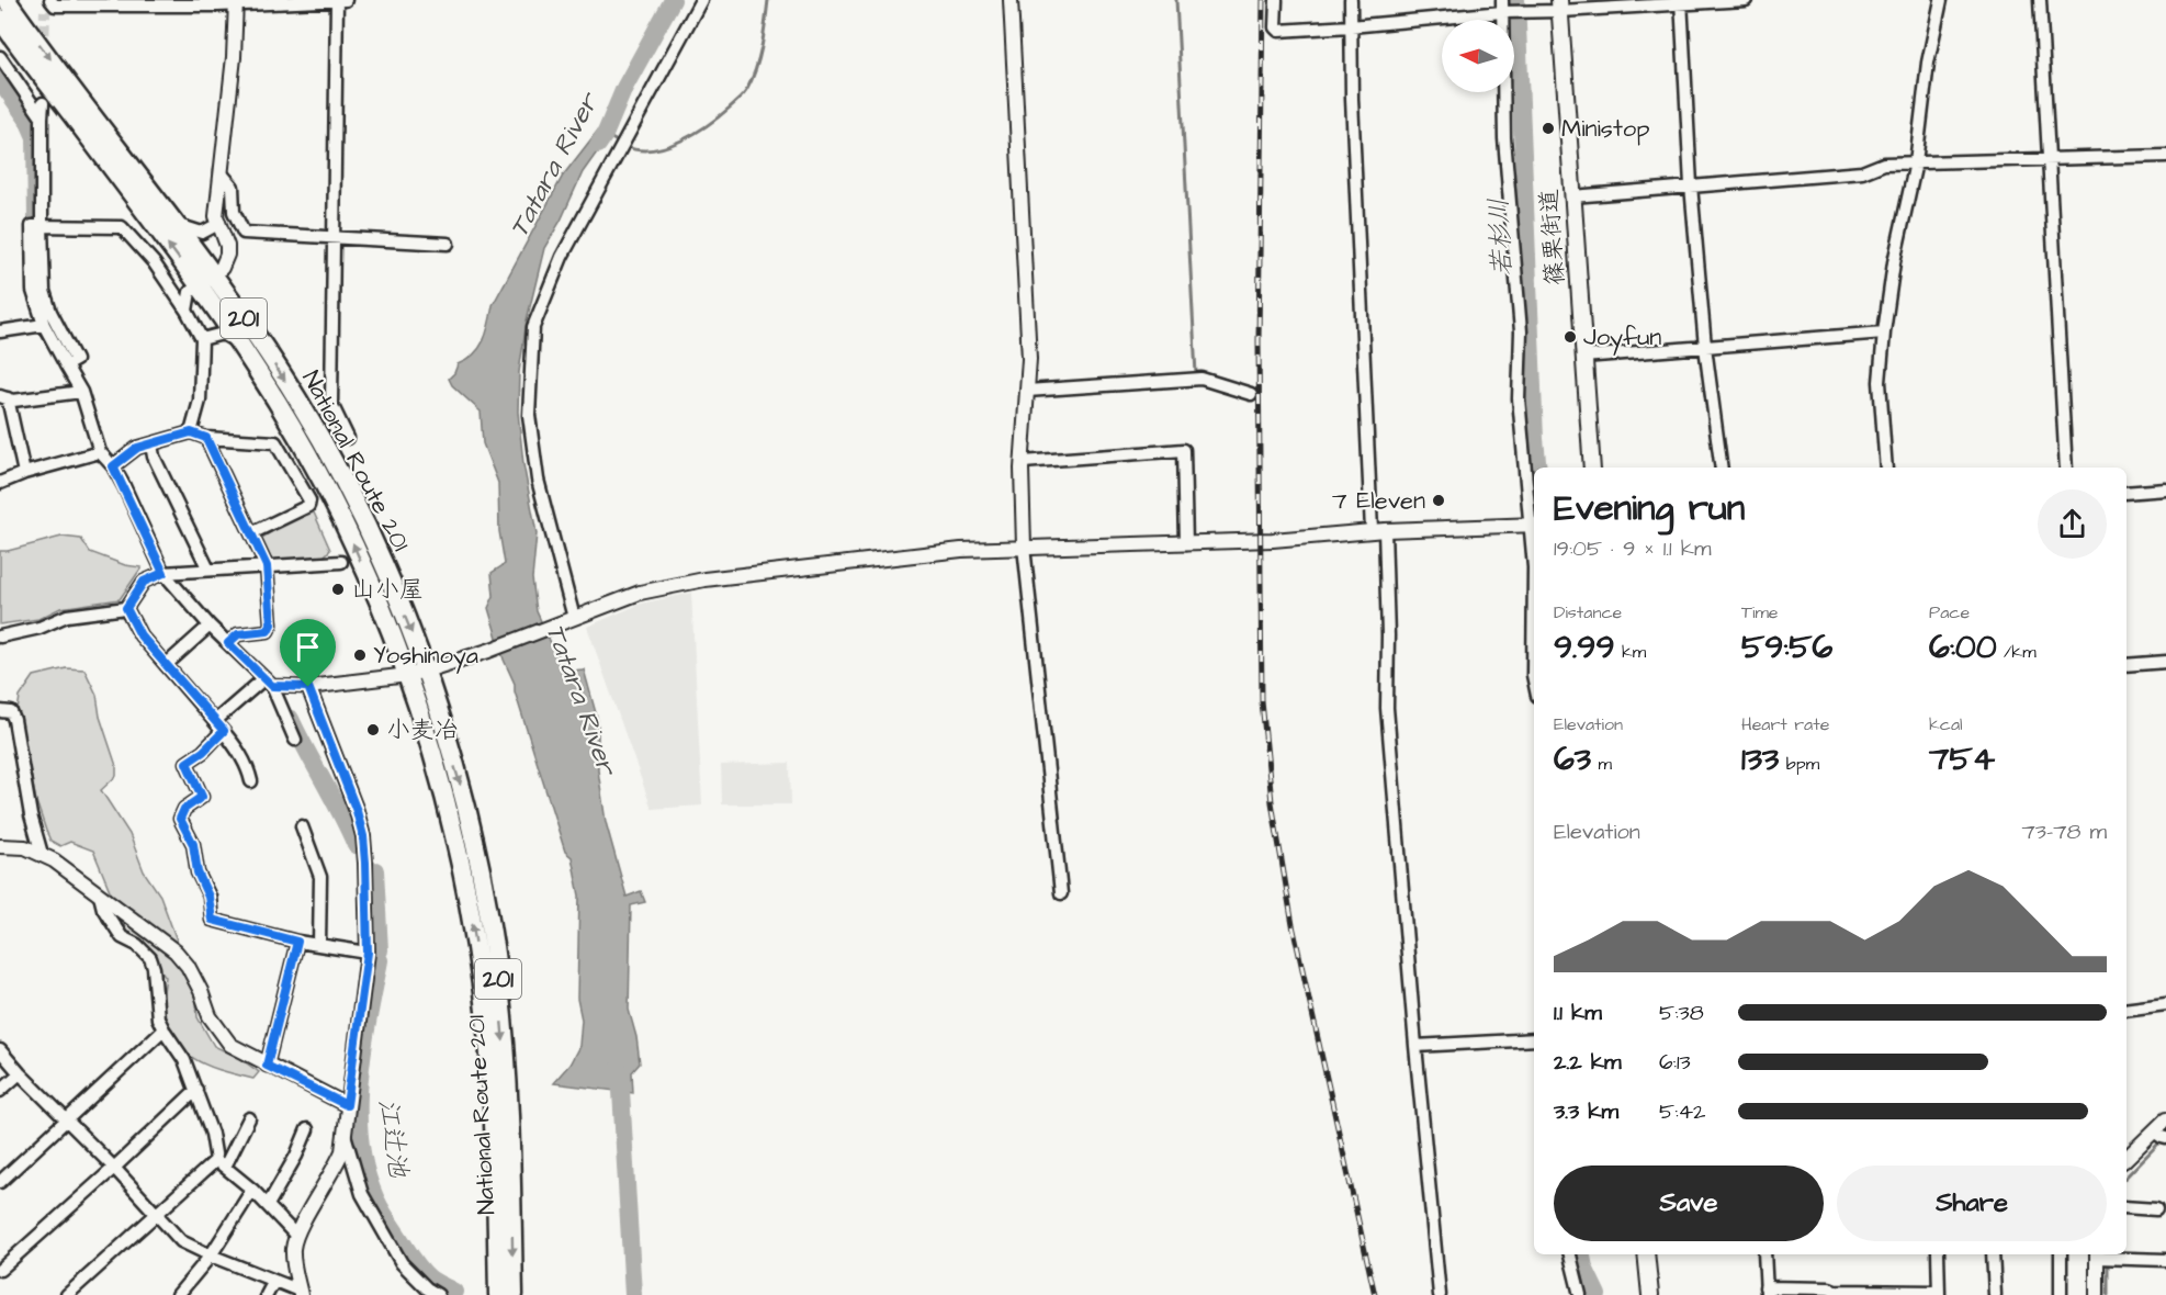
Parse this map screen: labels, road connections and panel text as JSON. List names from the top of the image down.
{
  "streets": {
    "highway": ["201", "National Route 201"],
    "main road": ["篠栗街道"]
  },
  "water": ["Tatara River", "若杉川", "江辻池"],
  "places": [
    "Ministop",
    "Joyfun",
    "7 Eleven",
    "山小屋",
    "Yoshinoya",
    "小麦冶"
  ],
  "north": "left",
  "page": {
    "heading": ["Evening run", "19:05 · 9 × 1.1 km"],
    "stats": [
      ["Distance", "9.99 km"],
      ["Time", "59:56"],
      ["Pace", "6:00 /km"],
      ["Elevation", "63 m"],
      ["Heart rate", "133 bpm"],
      ["kcal", "754"]
    ],
    "chart": ["Elevation", "73–78 m"],
    "list": [
      {
        "name": "1.1 km",
        "note": "5:38"
      },
      {
        "name": "2.2 km",
        "note": "6:13"
      },
      {
        "name": "3.3 km",
        "note": "5:42"
      }
    ],
    "buttons": ["Save", "Share"]
  }
}
